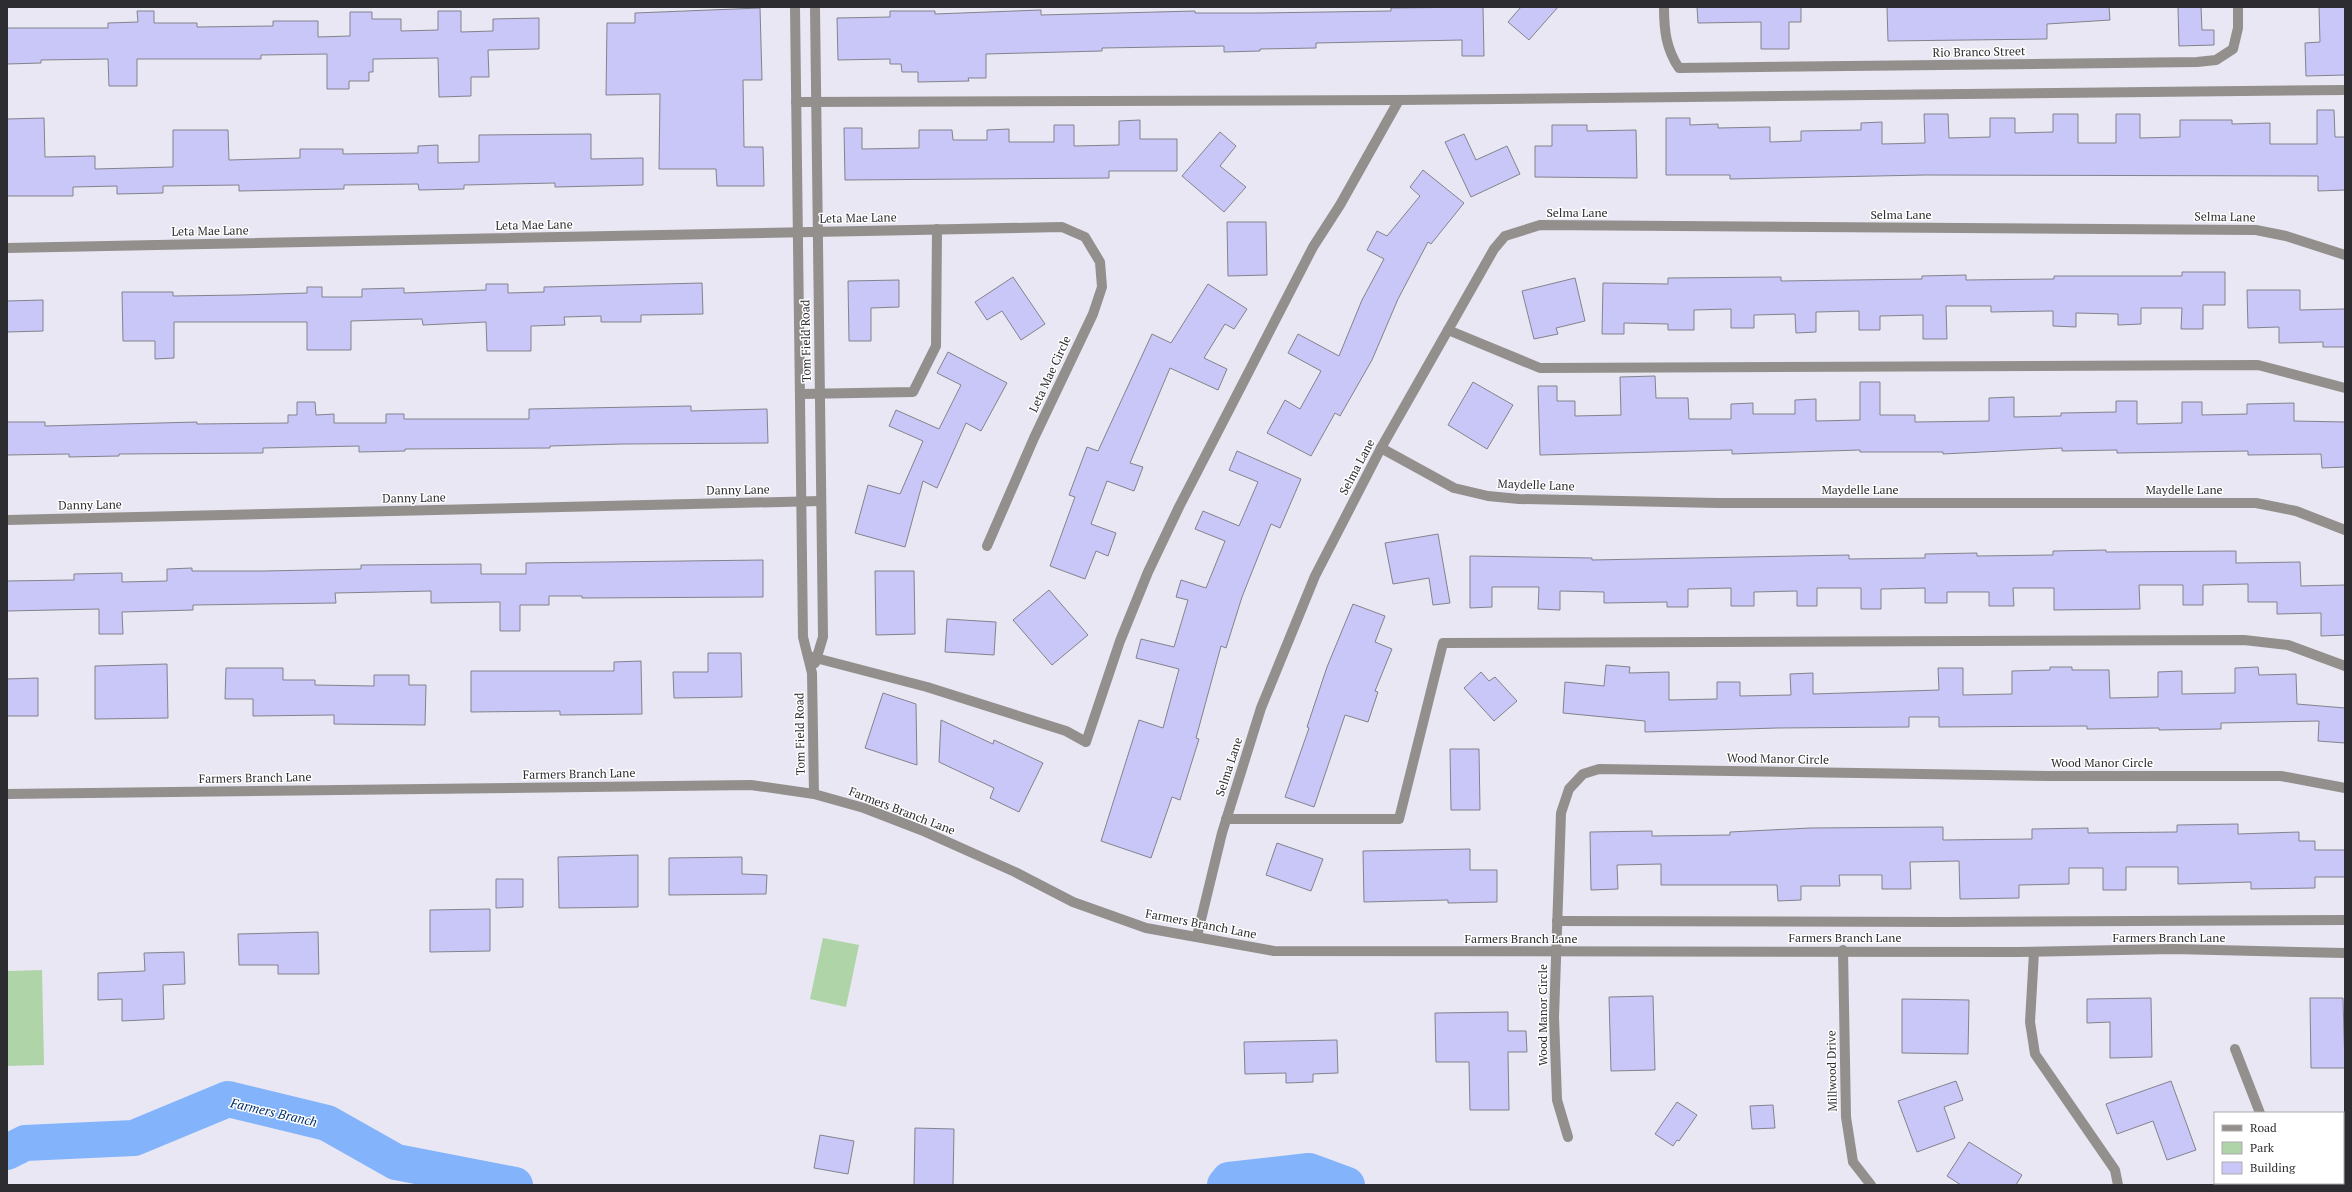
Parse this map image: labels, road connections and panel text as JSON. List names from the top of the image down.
{
  "streets": {
    "street": [
      "Rio Branco Street",
      "Selma Lane",
      "Leta Mae Lane",
      "Tom Field Road",
      "Leta Mae Circle",
      "Maydelle Lane",
      "Danny Lane",
      "Wood Manor Circle",
      "Farmers Branch Lane",
      "Millwood Drive"
    ]
  },
  "crossings": [
    ["Selma Lane", "Maydelle Lane"],
    ["Selma Lane", "Farmers Branch Lane"],
    ["Leta Mae Lane", "Tom Field Road"],
    ["Leta Mae Lane", "Leta Mae Circle"],
    ["Tom Field Road", "Danny Lane"],
    ["Tom Field Road", "Farmers Branch Lane"],
    ["Wood Manor Circle", "Farmers Branch Lane"],
    ["Farmers Branch Lane", "Millwood Drive"]
  ],
  "water": ["Farmers Branch"],
  "legend": ["Road", "Park", "Building"]
}
